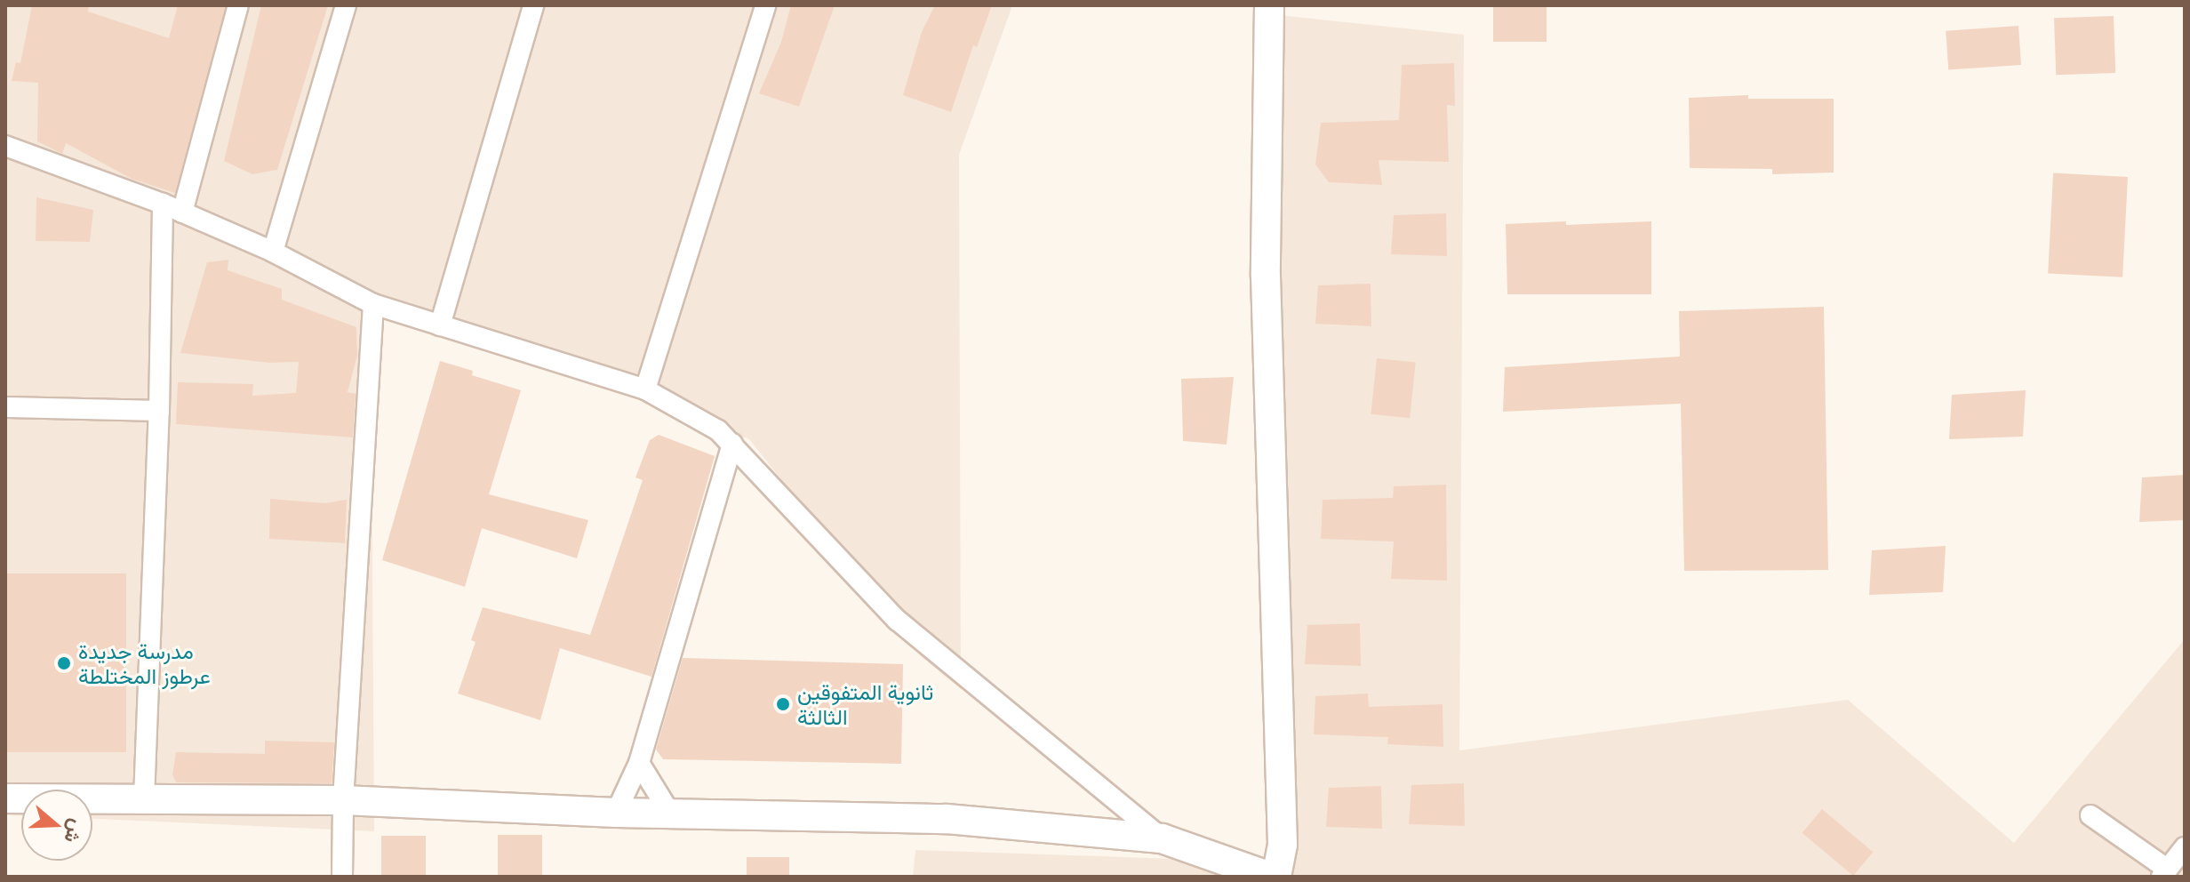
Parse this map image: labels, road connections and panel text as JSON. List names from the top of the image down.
{
  "places": ["مدرسة جديدة عرطوز المختلطة", "ثانوية المتفوقين الثالثة"],
  "north": "right"
}
